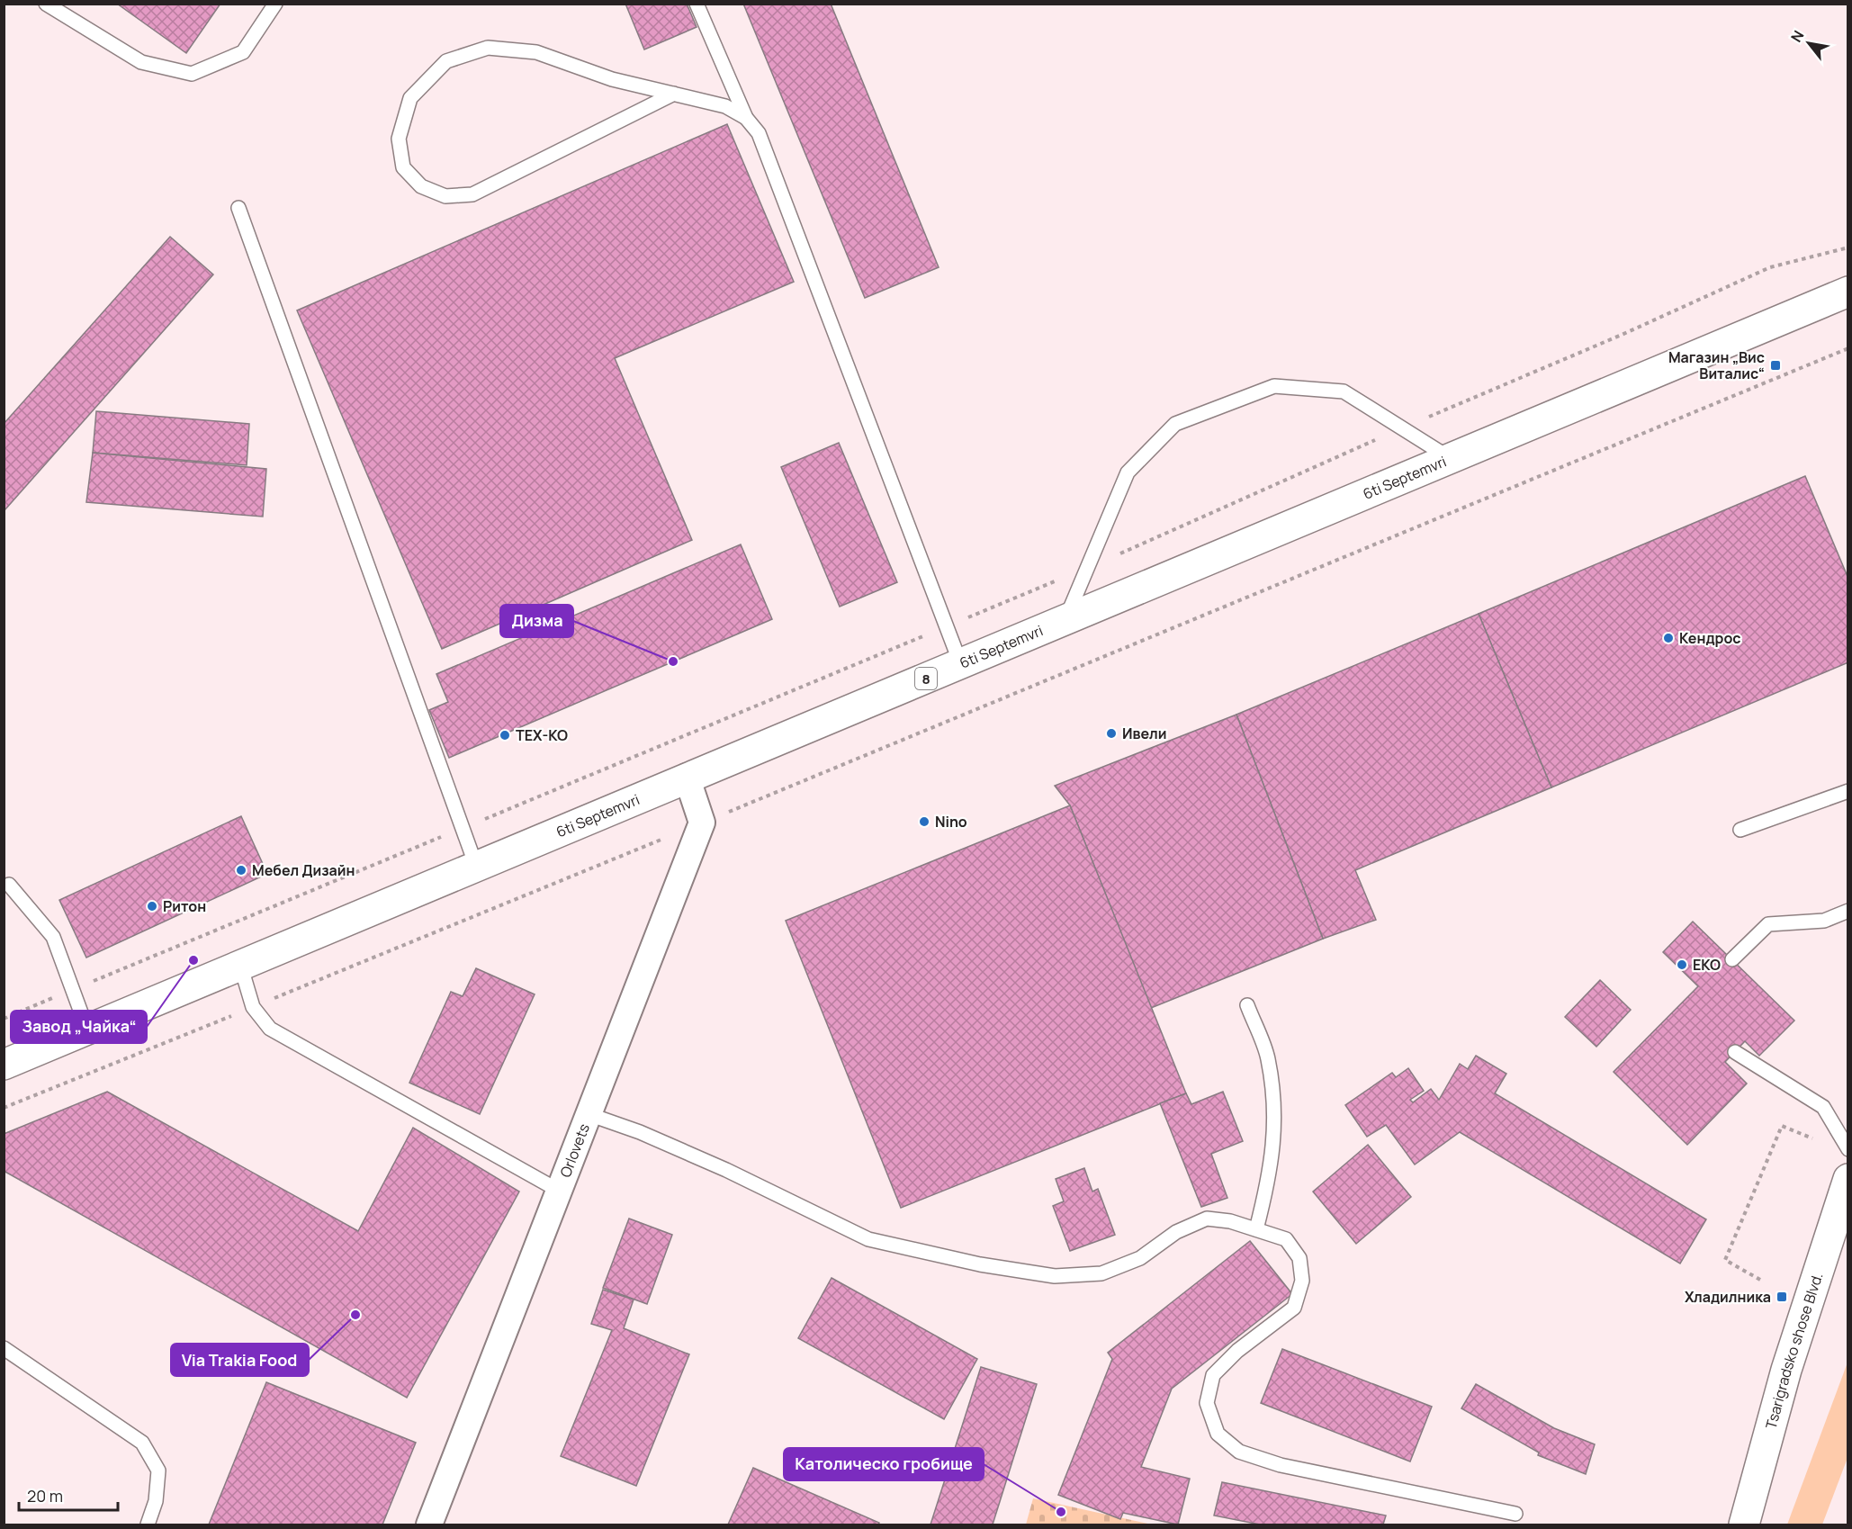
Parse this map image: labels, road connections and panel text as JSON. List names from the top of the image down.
{
  "streets": {
    "main road": ["6ti Septemvri", "8", "Tsarigradsko shose Blvd."],
    "street": ["Orlovets"]
  },
  "places": {
    "transit": ["Магазин „Вис Виталис“", "Хладилника"],
    "other": [
      "Кендрос",
      "Дизма",
      "Ивели",
      "ТЕХ-КО",
      "Nino",
      "Мебел Дизайн",
      "Ритон",
      "Завод „Чайка“",
      "EKO",
      "Via Trakia Food",
      "Католическо гробище"
    ]
  },
  "scale_bar": "20 m",
  "north": "top left"
}
